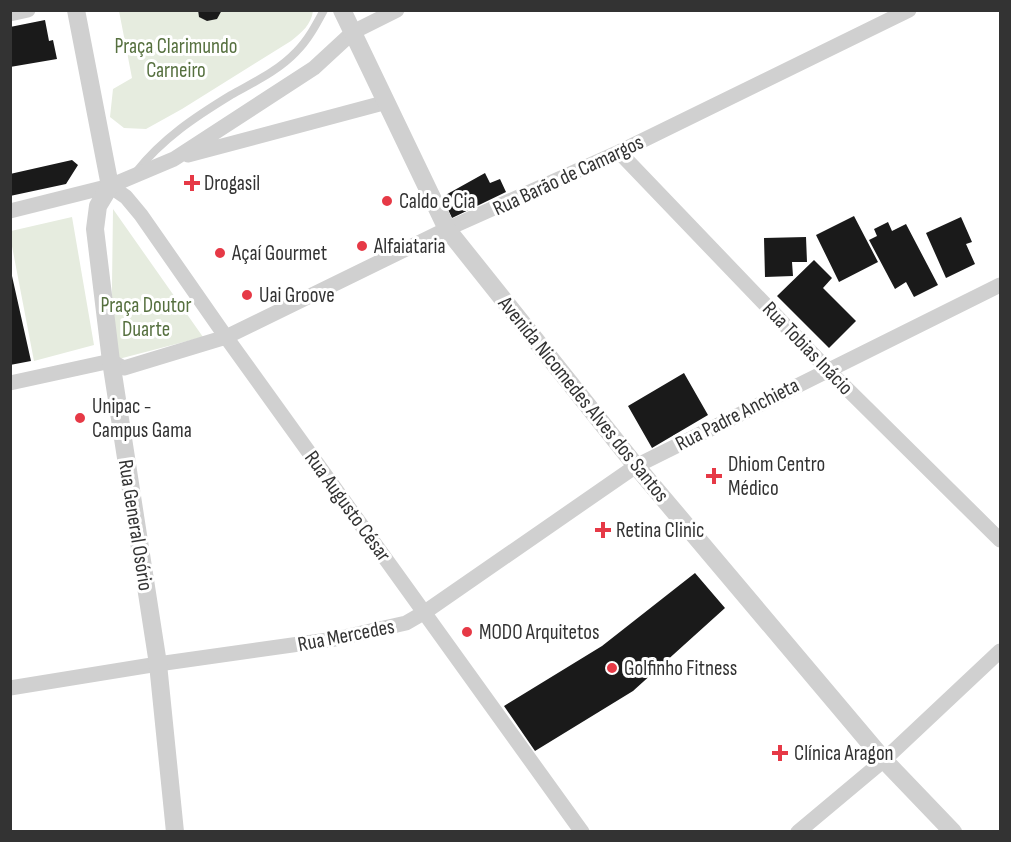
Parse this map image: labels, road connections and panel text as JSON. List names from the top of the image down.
{
  "streets": {
    "street": [
      "Rua Barão de Camargos",
      "Rua Tobias Inácio",
      "Avenida Nicomedes Alves dos Santos",
      "Rua Padre Anchieta",
      "Rua Augusto César",
      "Rua General Osório",
      "Rua Mercedes"
    ]
  },
  "crossings": [
    ["Rua Barão de Camargos", "Rua Tobias Inácio"],
    ["Rua Barão de Camargos", "Avenida Nicomedes Alves dos Santos"],
    ["Rua Barão de Camargos", "Rua Augusto César"],
    ["Rua Tobias Inácio", "Rua Padre Anchieta"],
    ["Avenida Nicomedes Alves dos Santos", "Rua Padre Anchieta"],
    ["Avenida Nicomedes Alves dos Santos", "Rua Mercedes"],
    ["Rua Padre Anchieta", "Rua Mercedes"],
    ["Rua Augusto César", "Rua General Osório"],
    ["Rua Augusto César", "Rua Mercedes"],
    ["Rua General Osório", "Rua Mercedes"]
  ],
  "parks": ["Praça Clarimundo Carneiro", "Praça Doutor Duarte"],
  "places": {
    "health": [
      "Drogasil",
      "Dhiom Centro Médico",
      "Retina Clinic",
      "Clínica Aragon"
    ],
    "other": [
      "Caldo e Cia",
      "Alfaiataria",
      "Açaí Gourmet",
      "Uai Groove",
      "Unipac - Campus Gama",
      "MODO Arquitetos",
      "Golfinho Fitness"
    ]
  }
}
